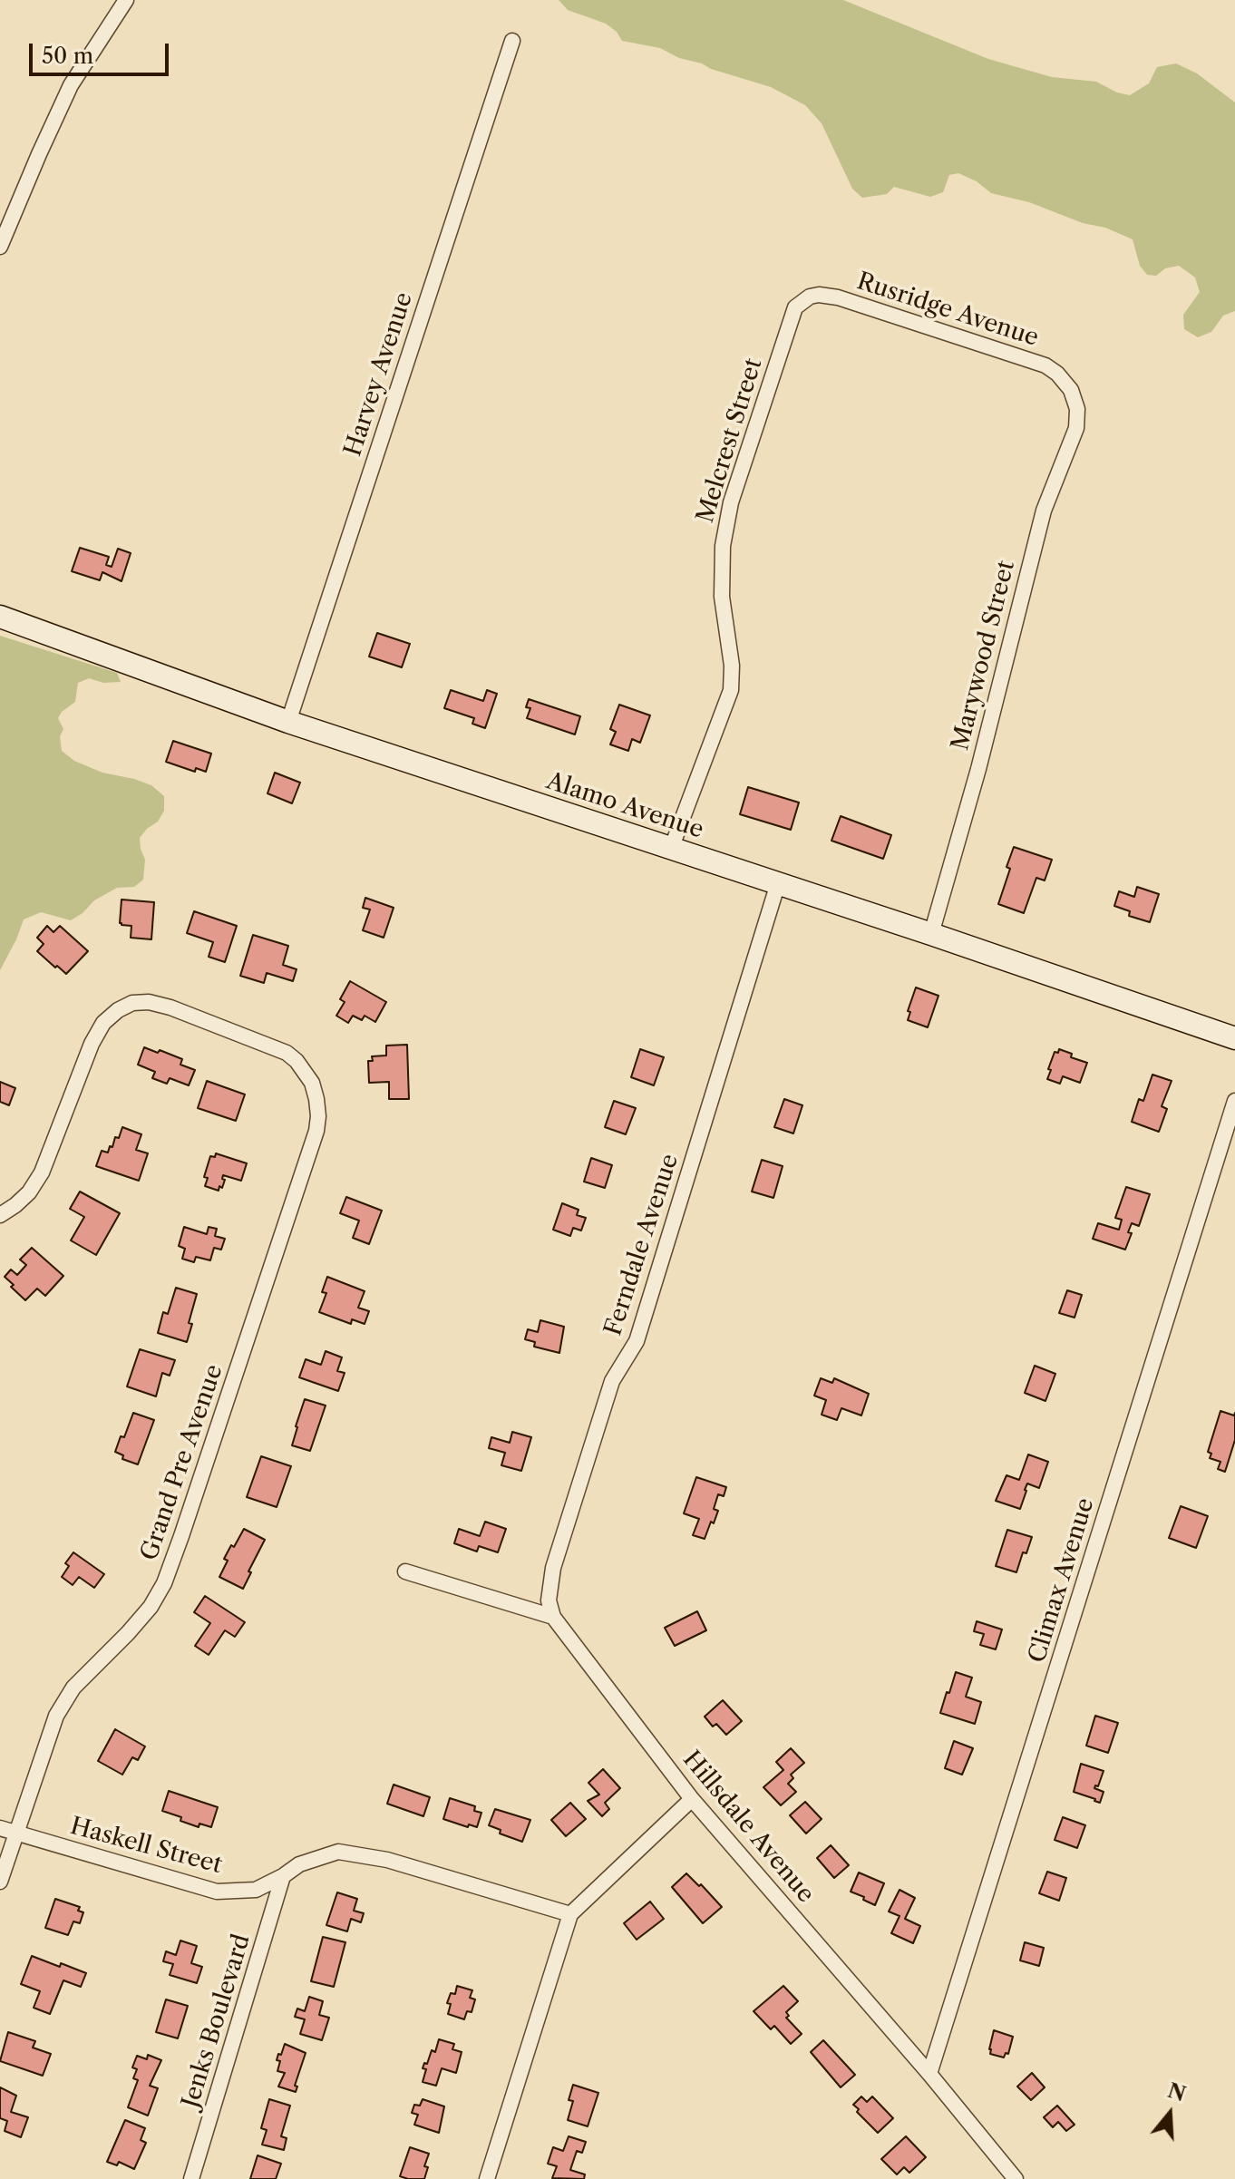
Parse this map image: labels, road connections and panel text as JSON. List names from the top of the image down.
{
  "streets": {
    "street": [
      "Rusridge Avenue",
      "Harvey Avenue",
      "Melcrest Street",
      "Marywood Street",
      "Alamo Avenue",
      "Ferndale Avenue",
      "Grand Pre Avenue",
      "Climax Avenue",
      "Hillsdale Avenue",
      "Haskell Street",
      "Jenks Boulevard"
    ]
  },
  "crossings": [
    ["Rusridge Avenue", "Melcrest Street"],
    ["Rusridge Avenue", "Marywood Street"],
    ["Harvey Avenue", "Alamo Avenue"],
    ["Melcrest Street", "Alamo Avenue"],
    ["Marywood Street", "Alamo Avenue"],
    ["Alamo Avenue", "Ferndale Avenue"],
    ["Ferndale Avenue", "Hillsdale Avenue"],
    ["Grand Pre Avenue", "Haskell Street"],
    ["Climax Avenue", "Hillsdale Avenue"],
    ["Haskell Street", "Jenks Boulevard"]
  ],
  "scale_bar": "50 m",
  "north": "top"
}
